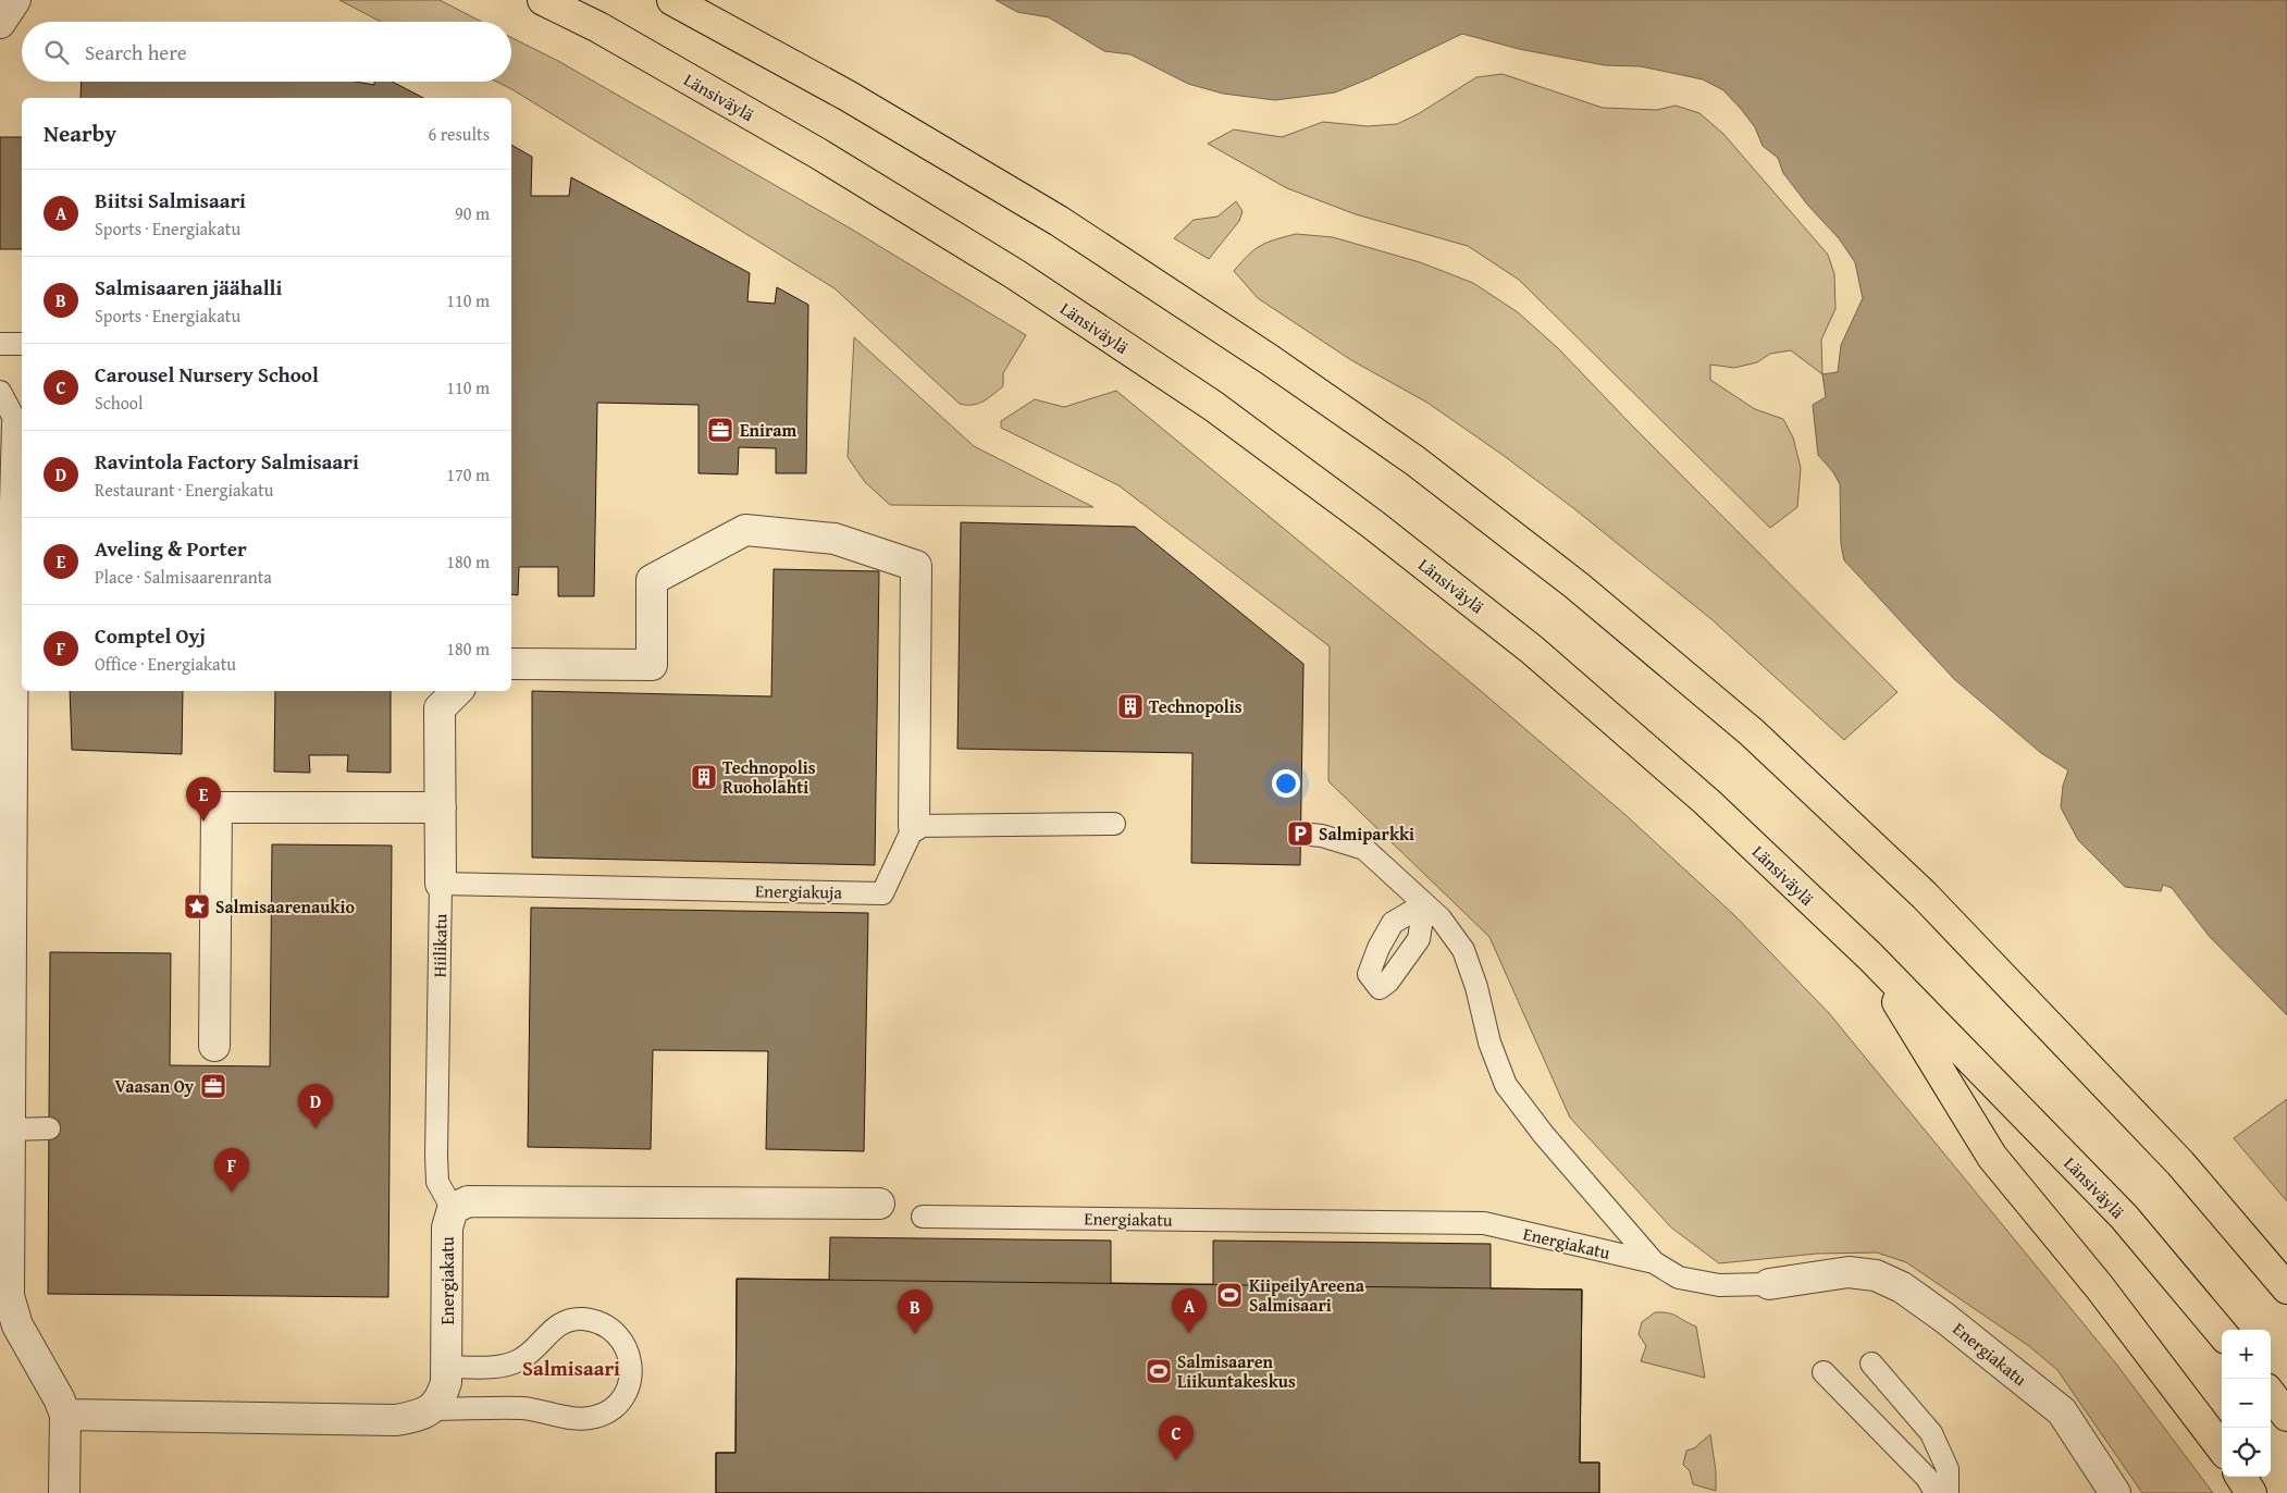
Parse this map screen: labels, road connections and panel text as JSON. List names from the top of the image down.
{
  "streets": {
    "highway": ["Länsiväylä"],
    "street": ["Hiilikatu", "Energiakatu"],
    "lane": ["Energiakuja"]
  },
  "crossings": [
    ["Energiakuja", "Hiilikatu"],
    ["Hiilikatu", "Energiakatu"]
  ],
  "districts": ["Salmisaari"],
  "places": {
    "office": ["Eniram", "Vaasan Oy"],
    "building": ["Technopolis", "Technopolis Ruoholahti"],
    "parking": ["Salmiparkki"],
    "place": ["Salmisaarenaukio"],
    "sports": ["KiipeilyAreena Salmisaari", "Salmisaaren Liikuntakeskus"]
  },
  "page": {
    "search": "Search here",
    "heading": ["Nearby", "6 results"],
    "list": [
      {
        "mark": "A",
        "name": "Biitsi Salmisaari",
        "note": "Sports · Energiakatu",
        "value": "90 m"
      },
      {
        "mark": "B",
        "name": "Salmisaaren jäähalli",
        "note": "Sports · Energiakatu",
        "value": "110 m"
      },
      {
        "mark": "C",
        "name": "Carousel Nursery School",
        "note": "School",
        "value": "110 m"
      },
      {
        "mark": "D",
        "name": "Ravintola Factory Salmisaari",
        "note": "Restaurant · Energiakatu",
        "value": "170 m"
      },
      {
        "mark": "E",
        "name": "Aveling & Porter",
        "note": "Place · Salmisaarenranta",
        "value": "180 m"
      },
      {
        "mark": "F",
        "name": "Comptel Oyj",
        "note": "Office · Energiakatu",
        "value": "180 m"
      }
    ],
    "pins": [
      "E",
      "D",
      "F",
      "A",
      "B",
      "C"
    ],
    "map_buttons": ["+", "−"]
  }
}
